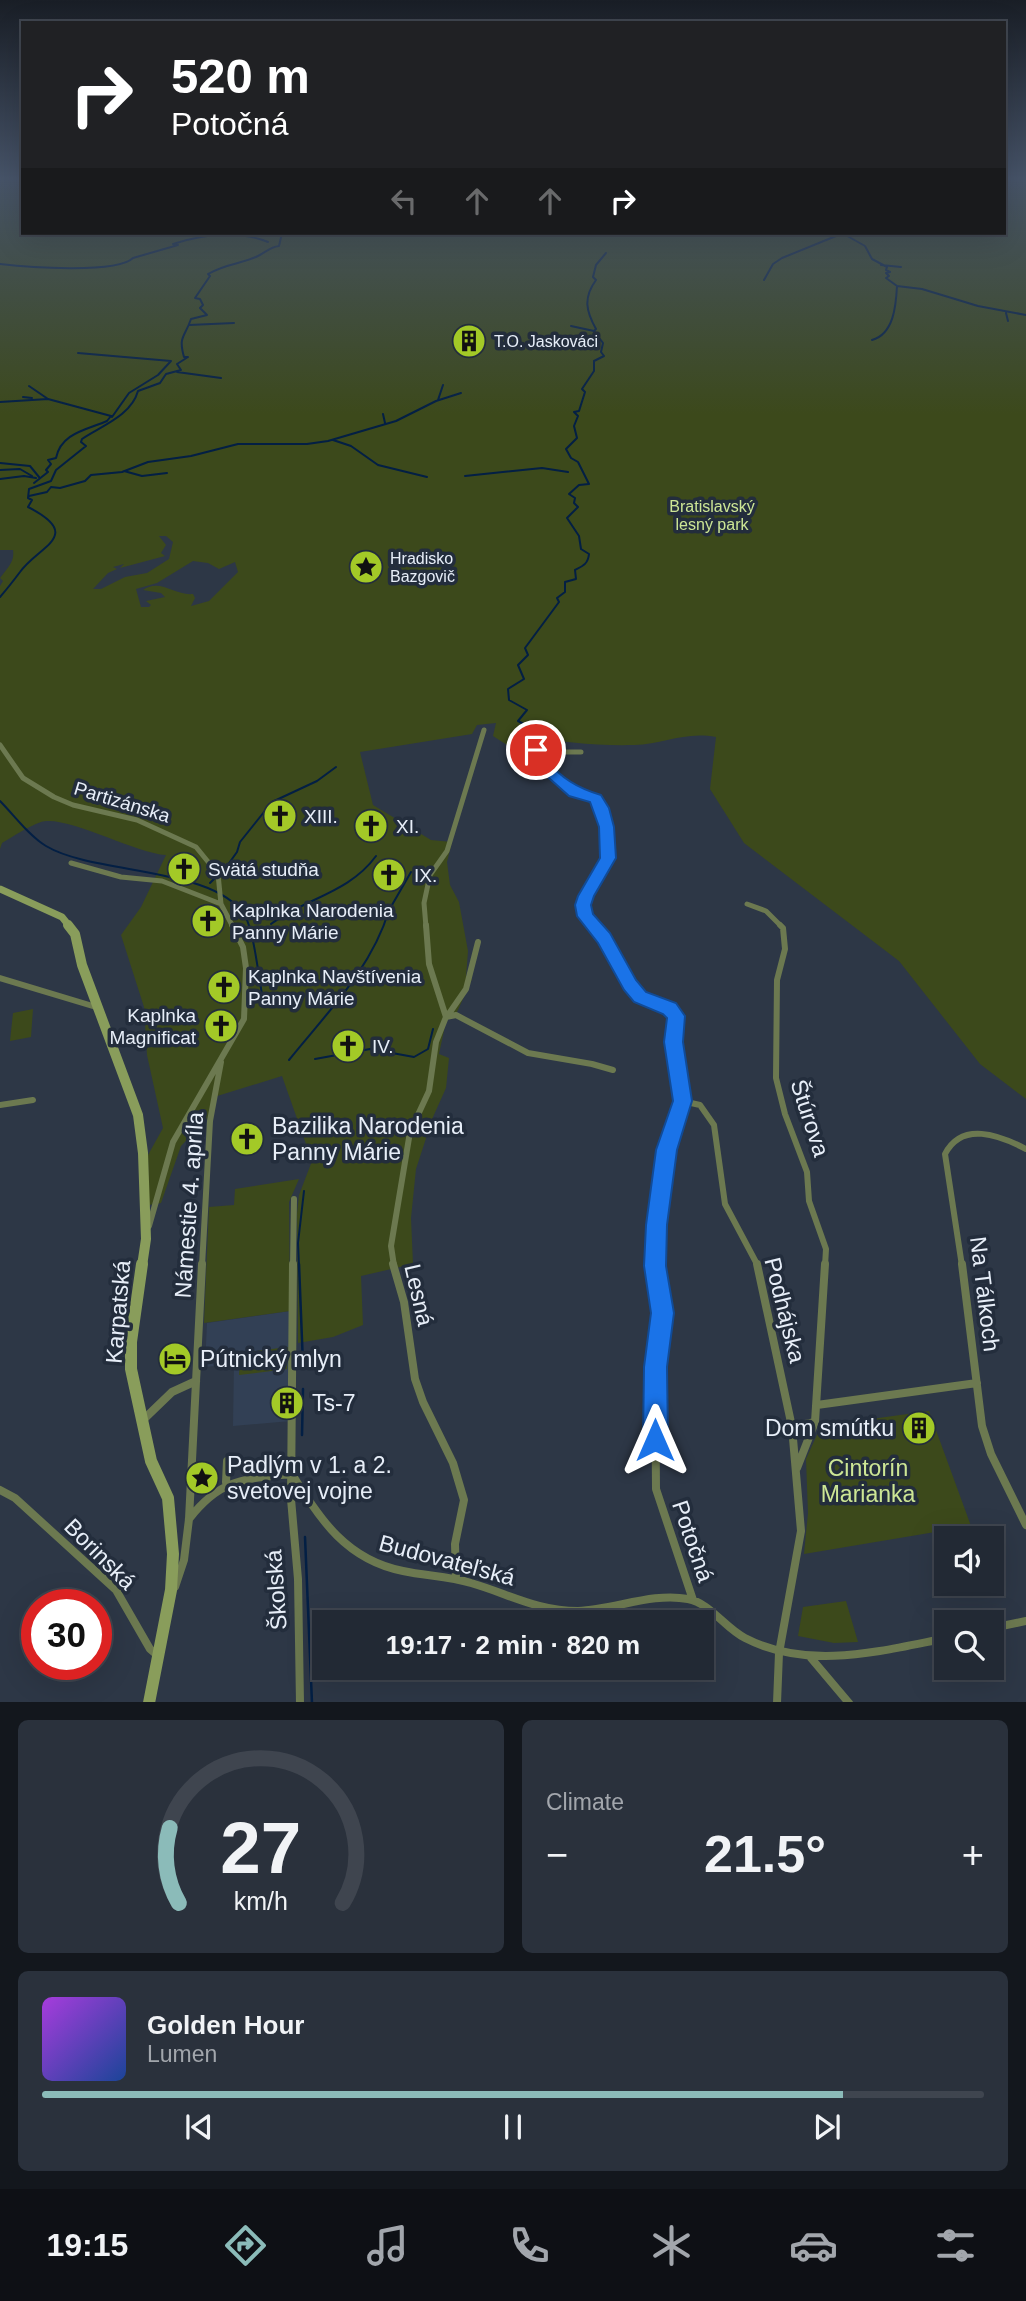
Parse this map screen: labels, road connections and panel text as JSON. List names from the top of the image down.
{
  "streets": {
    "street": [
      "Partizánska",
      "Štúrova",
      "Námestie 4. apríla",
      "Na Tálkoch",
      "Lesná",
      "Podhájska",
      "Karpatská",
      "Potočná",
      "Borinská",
      "Budovateľská",
      "Školská"
    ]
  },
  "crossings": [
    ["Partizánska", "Námestie 4. apríla"],
    ["Štúrova", "Podhájska"],
    ["Námestie 4. apríla", "Karpatská"],
    ["Lesná", "Budovateľská"],
    ["Podhájska", "Potočná"],
    ["Karpatská", "Borinská"],
    ["Potočná", "Budovateľská"],
    ["Budovateľská", "Školská"]
  ],
  "parks": ["Bratislavský lesný park", "Cintorín Marianka"],
  "places": {
    "building": ["T.O. Jaskováci", "Ts-7", "Dom smútku"],
    "place": ["Hradisko Bazgovič", "Padlým v 1. a 2. svetovej vojne"],
    "church": [
      "XIII.",
      "XI.",
      "Svätá studňa",
      "IX.",
      "Kaplnka Narodenia Panny Márie",
      "Kaplnka Navštívenia Panny Márie",
      "Kaplnka Magnificat",
      "IV.",
      "Bazilika Narodenia Panny Márie"
    ],
    "hotel": ["Pútnický mlyn"]
  },
  "page": {
    "turn": ["520 m", "Potočná"],
    "limit": "30",
    "trip": "19:17 · 2 min · 820 m",
    "tile": "Climate",
    "heat": ["−", "21.5°", "+"],
    "song": ["Golden Hour", "Lumen"],
    "tabs": "19:15",
    "gauge": ["27", "km/h"]
  }
}
